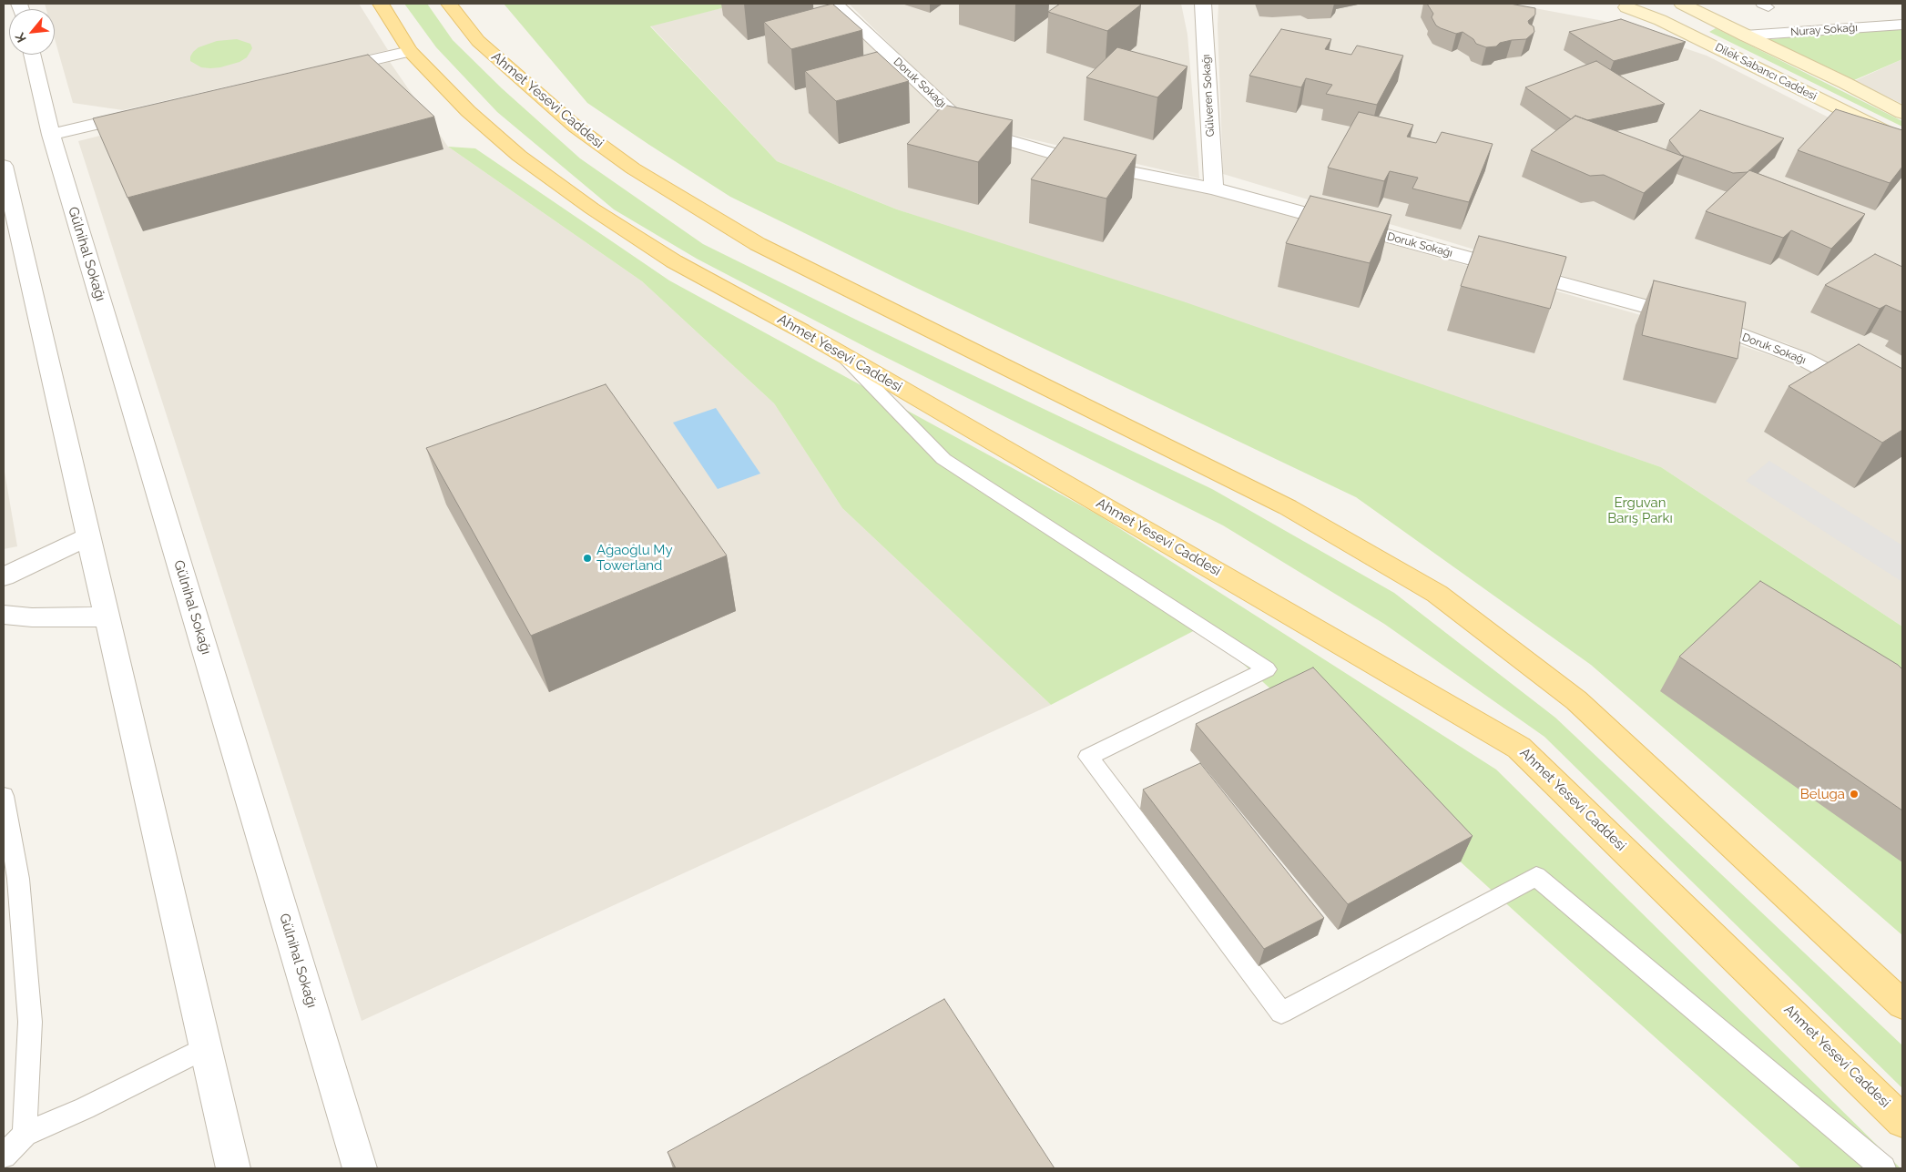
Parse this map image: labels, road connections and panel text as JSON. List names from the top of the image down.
{
  "streets": {
    "main road": ["Dilek Sabancı Caddesi", "Ahmet Yesevi Caddesi"],
    "street": [
      "Nuray Sokağı",
      "Doruk Sokağı",
      "Gülveren Sokağı",
      "Gülnihal Sokağı"
    ]
  },
  "crossings": [
    ["Nuray Sokağı", "Dilek Sabancı Caddesi"],
    ["Doruk Sokağı", "Gülveren Sokağı"]
  ],
  "parks": ["Erguvan Barış Parkı"],
  "places": ["Ağaoğlu My Towerland", "Beluga"],
  "north": "bottom left"
}
